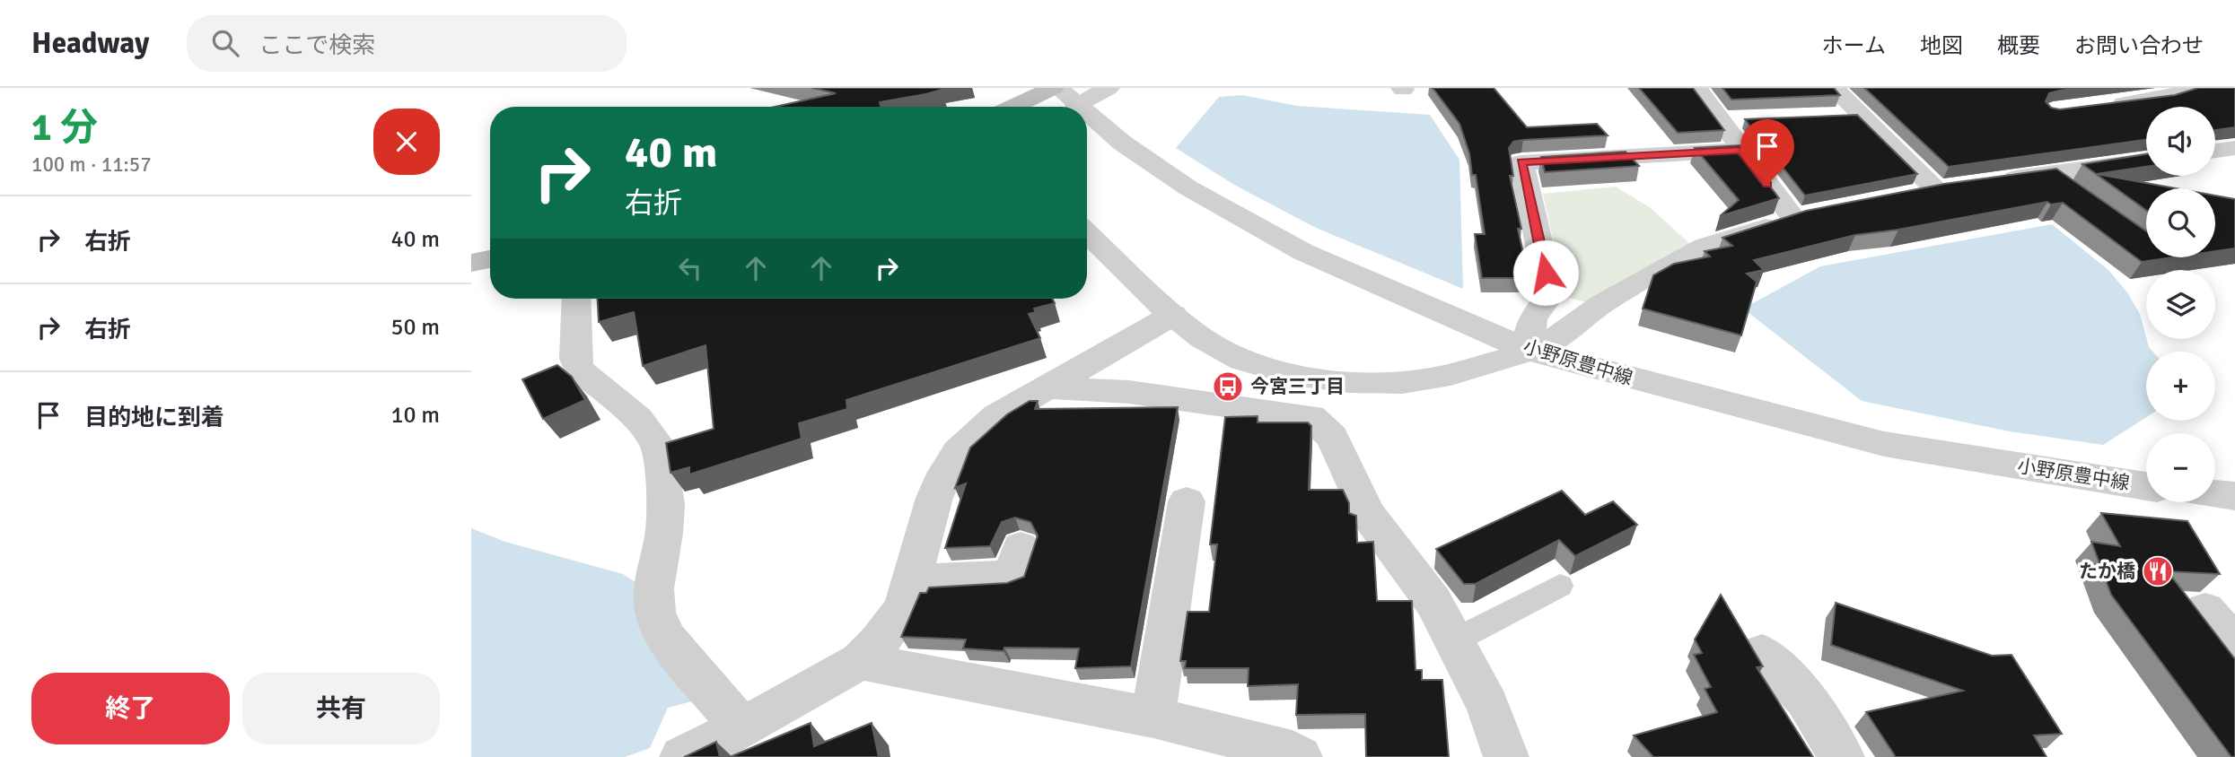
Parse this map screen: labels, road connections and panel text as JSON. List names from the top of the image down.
{
  "streets": {
    "street": ["小野原豊中線"]
  },
  "places": {
    "bus stop": ["今宮三丁目"],
    "restaurant": ["たか橋"]
  },
  "page": {
    "header": "Headway",
    "search": "ここで検索",
    "nav": [
      "ホーム",
      "地図",
      "概要",
      "お問い合わせ"
    ],
    "heading": ["1 分", "100 m · 11:57"],
    "map_buttons": ["+", "−"],
    "turn": ["40 m", "右折"],
    "list": [
      {
        "name": "右折",
        "value": "40 m"
      },
      {
        "name": "右折",
        "value": "50 m"
      },
      {
        "name": "目的地に到着",
        "value": "10 m"
      }
    ],
    "buttons": ["終了", "共有"]
  }
}
